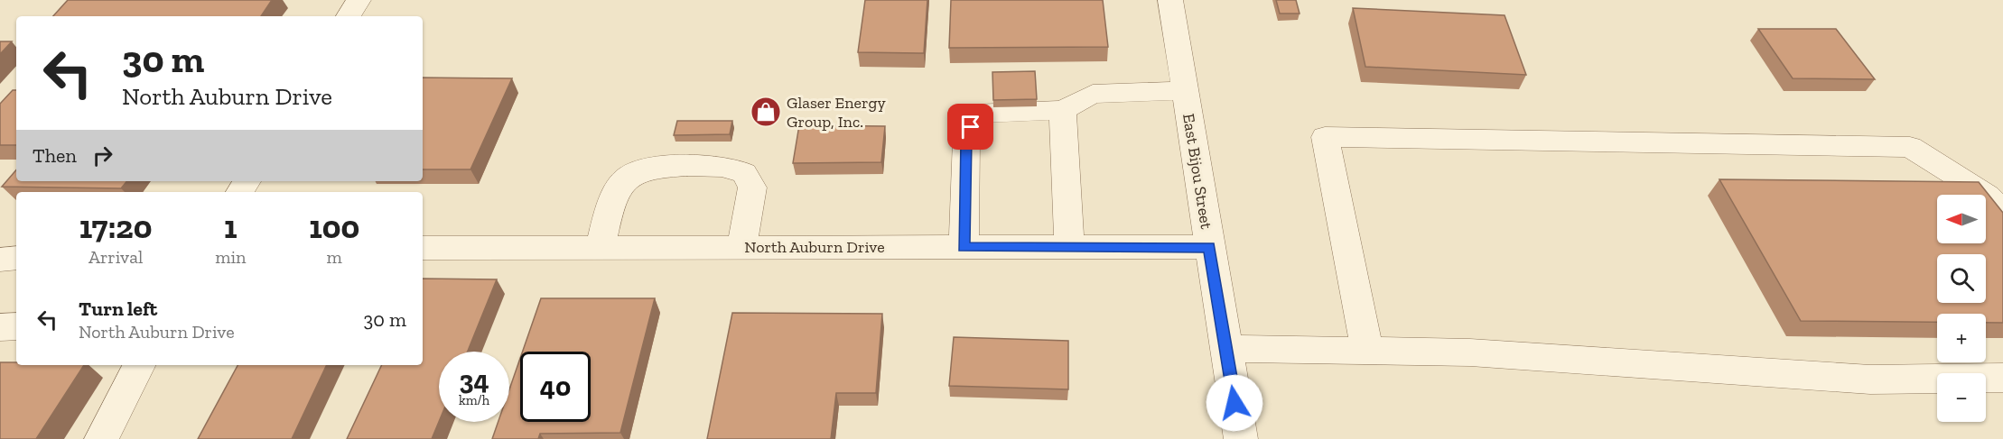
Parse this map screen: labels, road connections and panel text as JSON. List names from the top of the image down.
{
  "streets": {
    "street": ["East Bijou Street", "North Auburn Drive"]
  },
  "crossings": [
    ["East Bijou Street", "North Auburn Drive"]
  ],
  "places": {
    "shop": ["Glaser Energy Group, Inc."]
  },
  "north": "left",
  "page": {
    "turn": ["30 m", "North Auburn Drive"],
    "then": "Then",
    "eta": [
      "17:20",
      "Arrival",
      "1",
      "min",
      "100",
      "m"
    ],
    "map_buttons": ["+", "−"],
    "list": [
      {
        "name": "Turn left",
        "note": "North Auburn Drive",
        "value": "30 m"
      }
    ],
    "speed": "34 km/h",
    "limit": "40"
  }
}
